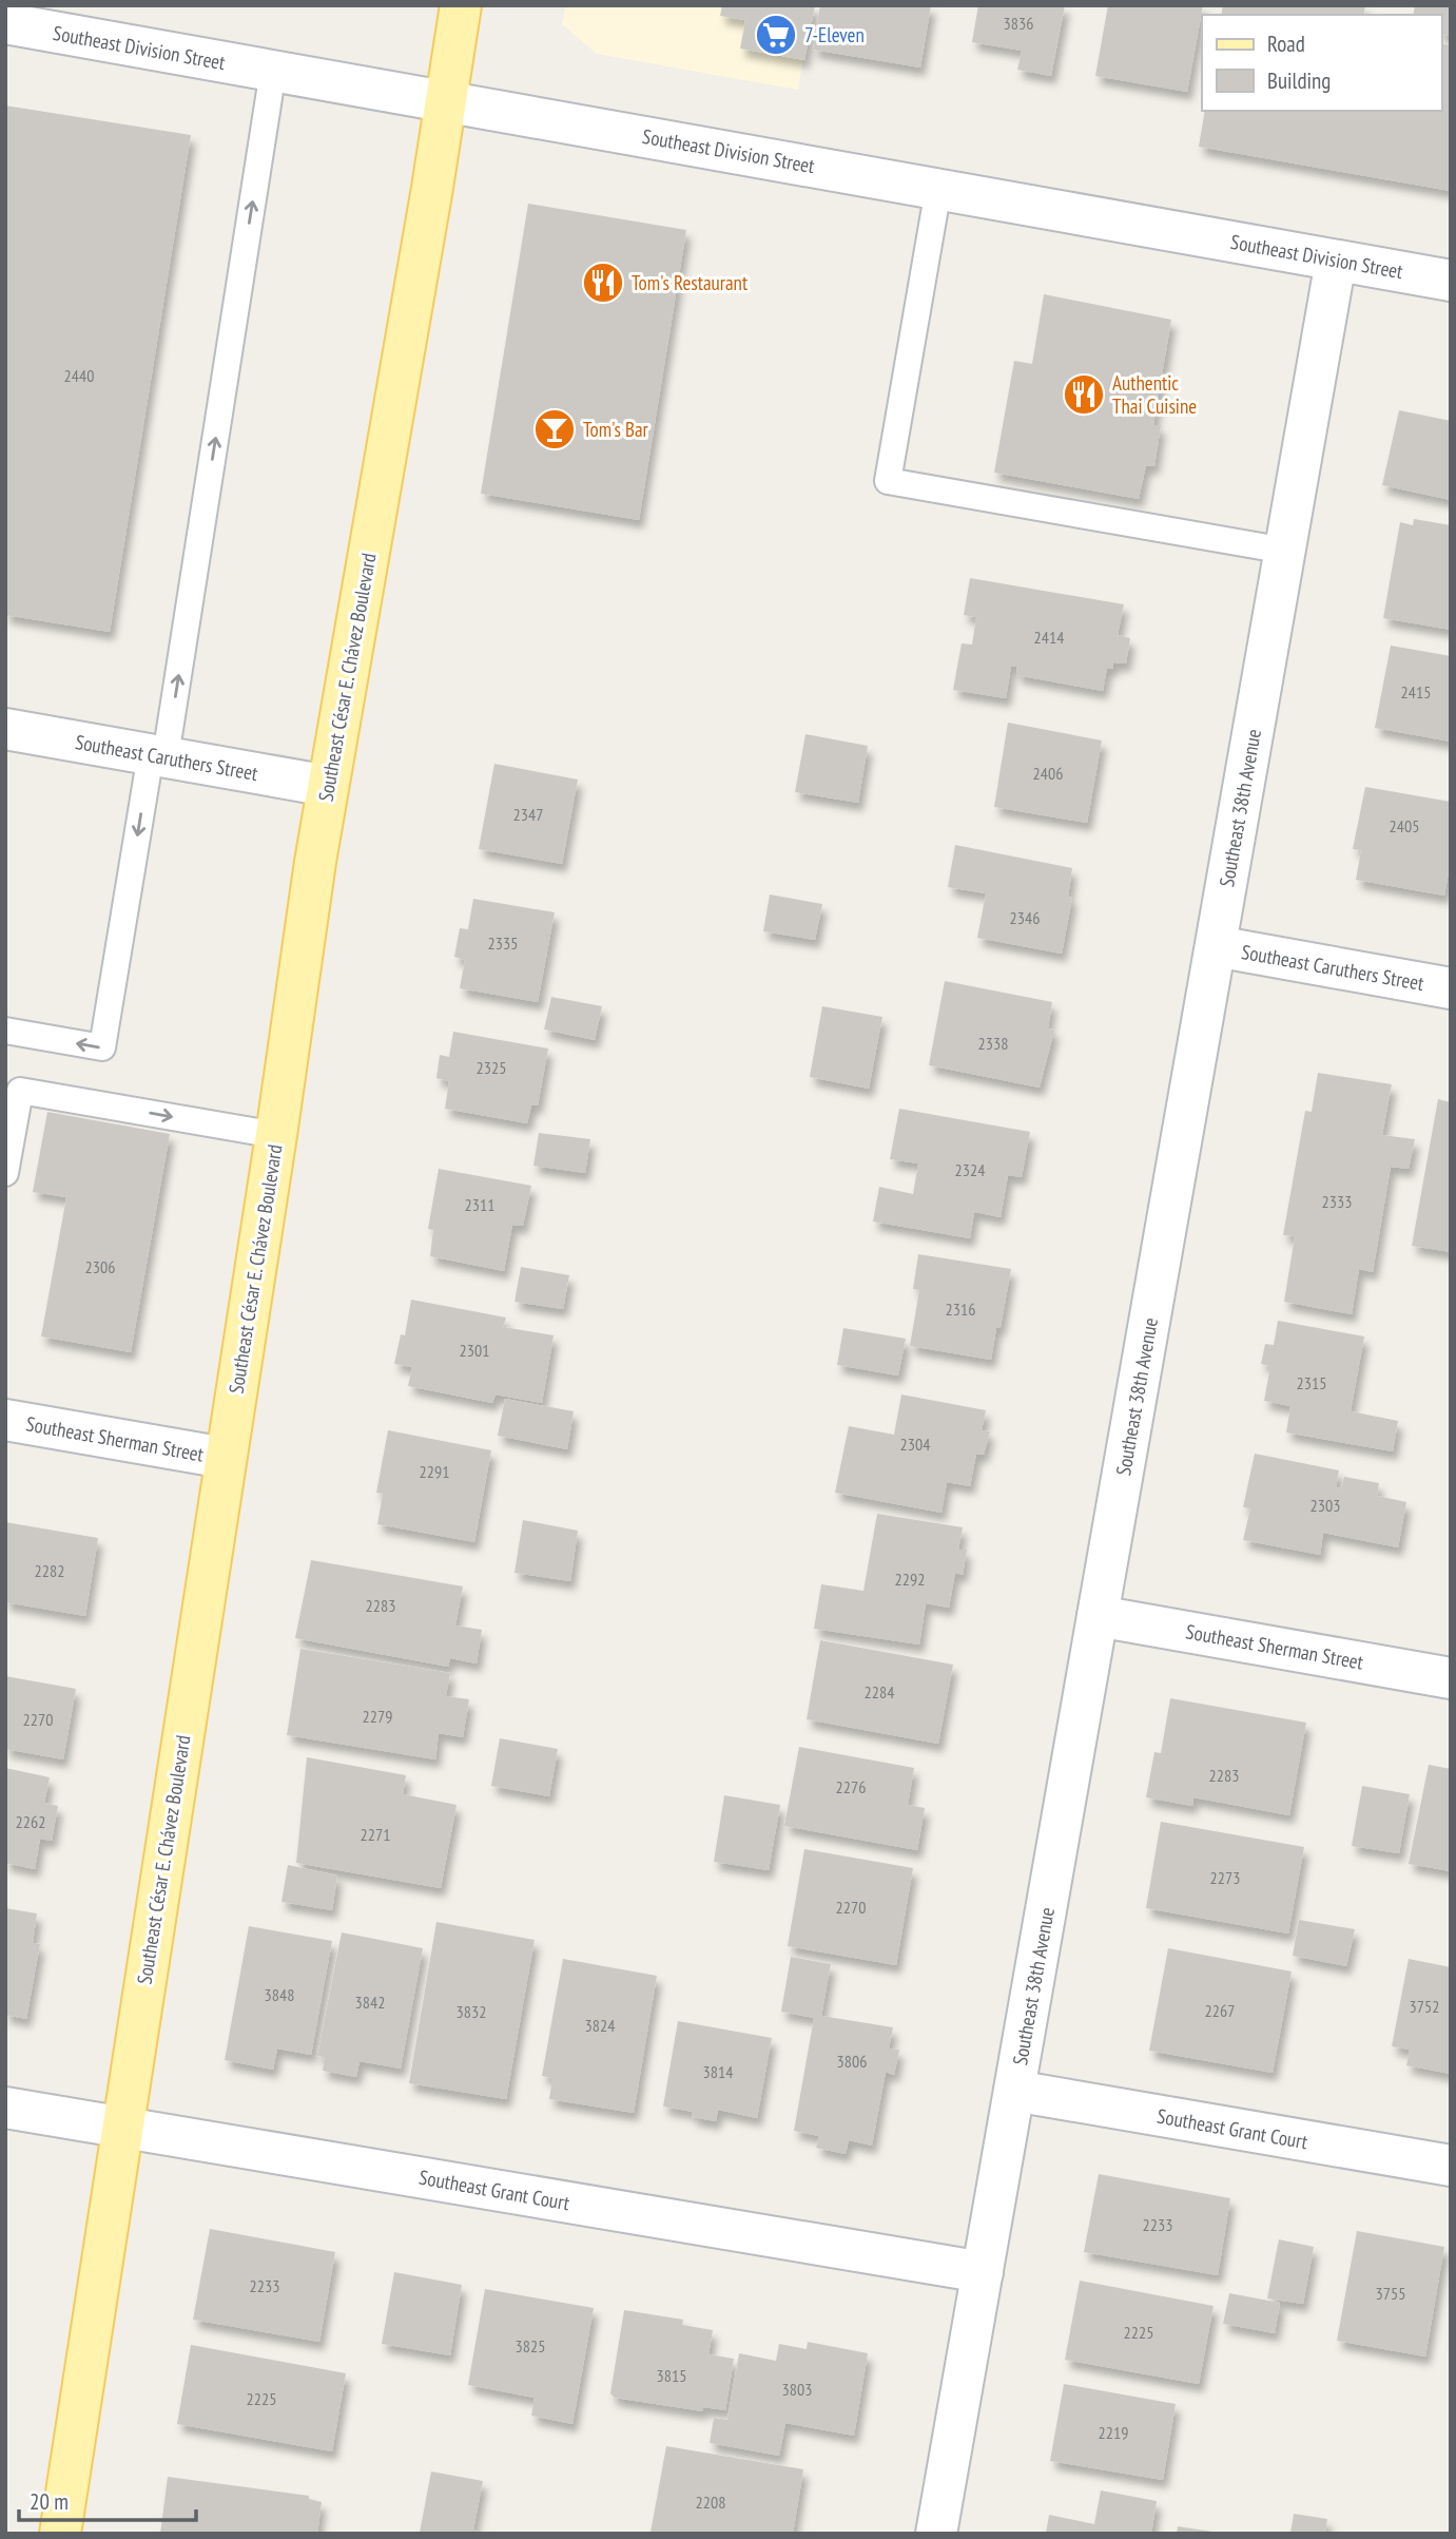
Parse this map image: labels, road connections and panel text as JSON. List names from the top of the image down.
{
  "streets": {
    "main road": ["Southeast César E. Chávez Boulevard"],
    "street": [
      "Southeast Division Street",
      "Southeast Caruthers Street",
      "Southeast 38th Avenue",
      "Southeast Sherman Street",
      "Southeast Grant Court"
    ]
  },
  "crossings": [
    ["Southeast Division Street", "Southeast César E. Chávez Boulevard"],
    ["Southeast Division Street", "Southeast 38th Avenue"],
    ["Southeast César E. Chávez Boulevard", "Southeast Caruthers Street"],
    ["Southeast César E. Chávez Boulevard", "Southeast Sherman Street"],
    ["Southeast César E. Chávez Boulevard", "Southeast Grant Court"],
    ["Southeast Caruthers Street", "Southeast 38th Avenue"],
    ["Southeast 38th Avenue", "Southeast Sherman Street"],
    ["Southeast 38th Avenue", "Southeast Grant Court"]
  ],
  "places": {
    "supermarket": ["7-Eleven"],
    "restaurant": ["Tom's Restaurant", "Authentic Thai Cuisine"],
    "bar": ["Tom's Bar"]
  },
  "house_numbers": [
    "3836",
    "2440",
    "2414",
    "2415",
    "2406",
    "2347",
    "2405",
    "2346",
    "2335",
    "2338",
    "2325",
    "2324",
    "2333",
    "2311",
    "2306",
    "2316",
    "2301",
    "2315",
    "2304",
    "2291",
    "2303",
    "2282",
    "2292",
    "2283",
    "2284",
    "2279",
    "2270",
    "2283",
    "2276",
    "2262",
    "2271",
    "2273",
    "2270",
    "3848",
    "3842",
    "3752",
    "2267",
    "3832",
    "3824",
    "3806",
    "3814",
    "2233",
    "2233",
    "3755",
    "2225",
    "3825",
    "3815",
    "3803",
    "2225",
    "2219",
    "2208"
  ],
  "legend": ["Road", "Building"],
  "scale_bar": "20 m"
}
